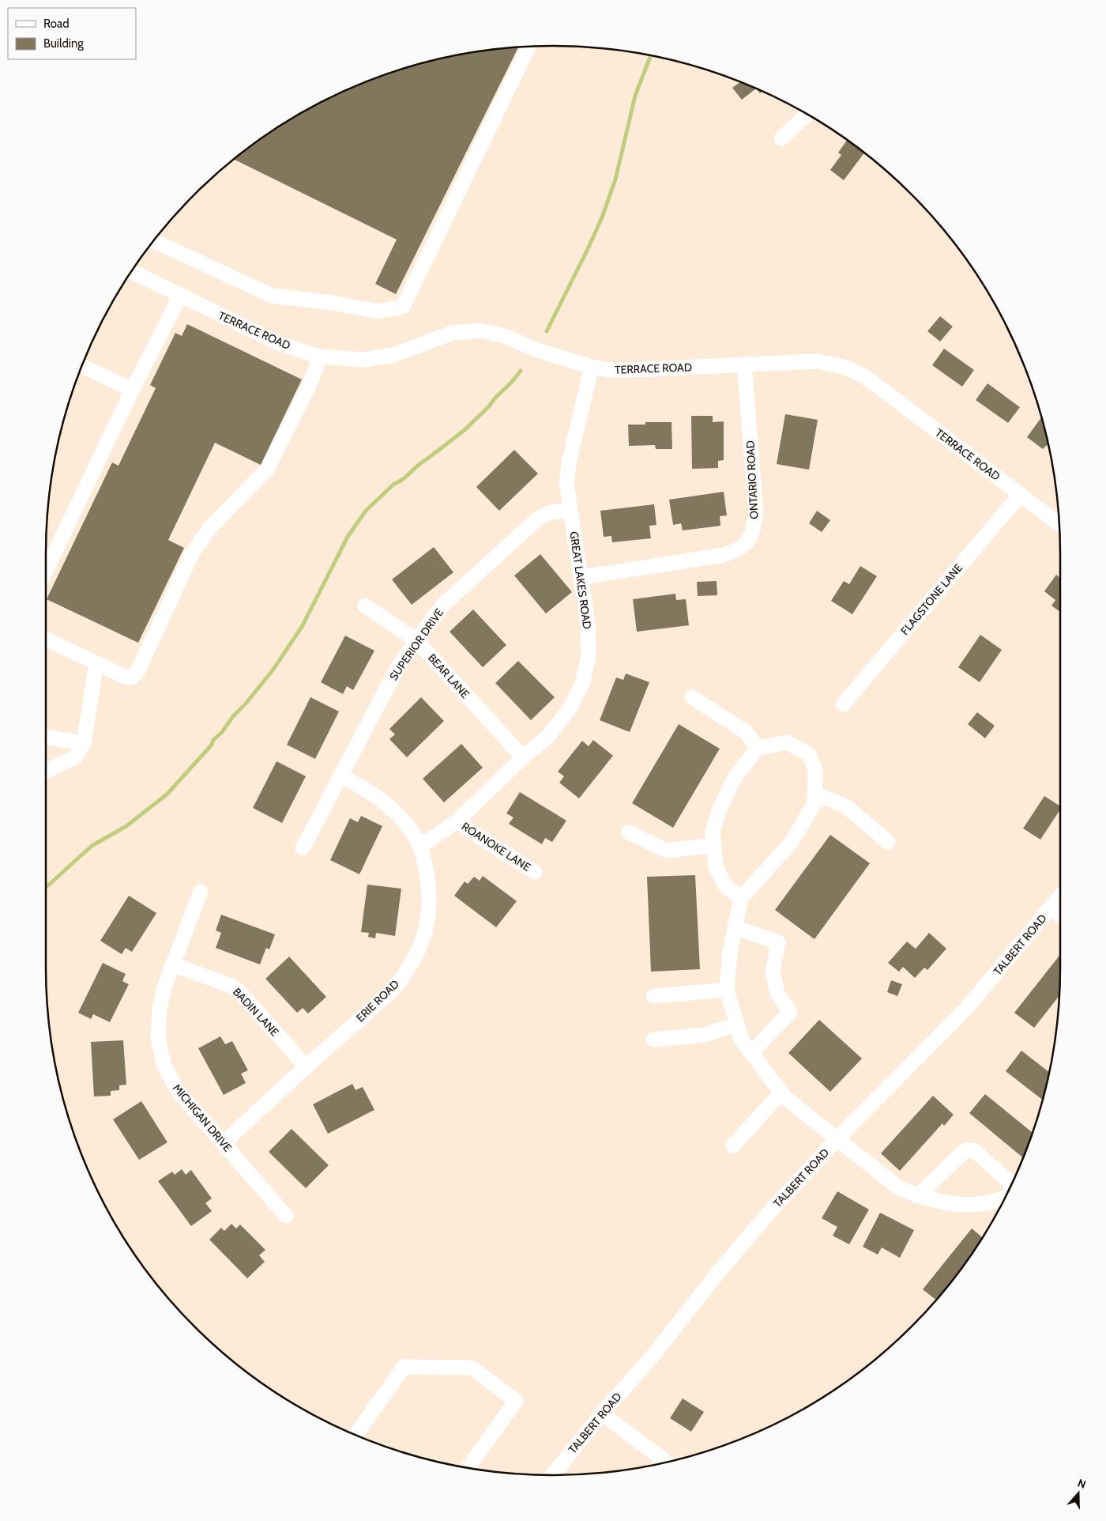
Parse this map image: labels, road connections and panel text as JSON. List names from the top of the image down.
{
  "streets": {
    "street": [
      "TERRACE ROAD",
      "ONTARIO ROAD",
      "GREAT LAKES ROAD",
      "FLAGSTONE LANE",
      "SUPERIOR DRIVE",
      "BEAR LANE",
      "ROANOKE LANE",
      "TALBERT ROAD",
      "ERIE ROAD",
      "BADIN LANE",
      "MICHIGAN DRIVE"
    ]
  },
  "crossings": [
    ["TERRACE ROAD", "ONTARIO ROAD"],
    ["TERRACE ROAD", "GREAT LAKES ROAD"],
    ["TERRACE ROAD", "FLAGSTONE LANE"],
    ["ONTARIO ROAD", "GREAT LAKES ROAD"],
    ["GREAT LAKES ROAD", "SUPERIOR DRIVE"],
    ["GREAT LAKES ROAD", "BEAR LANE"],
    ["GREAT LAKES ROAD", "ROANOKE LANE"],
    ["GREAT LAKES ROAD", "ERIE ROAD"],
    ["SUPERIOR DRIVE", "BEAR LANE"],
    ["SUPERIOR DRIVE", "ERIE ROAD"],
    ["ERIE ROAD", "BADIN LANE"],
    ["ERIE ROAD", "MICHIGAN DRIVE"],
    ["BADIN LANE", "MICHIGAN DRIVE"]
  ],
  "legend": ["Road", "Building"],
  "north": "top"
}
